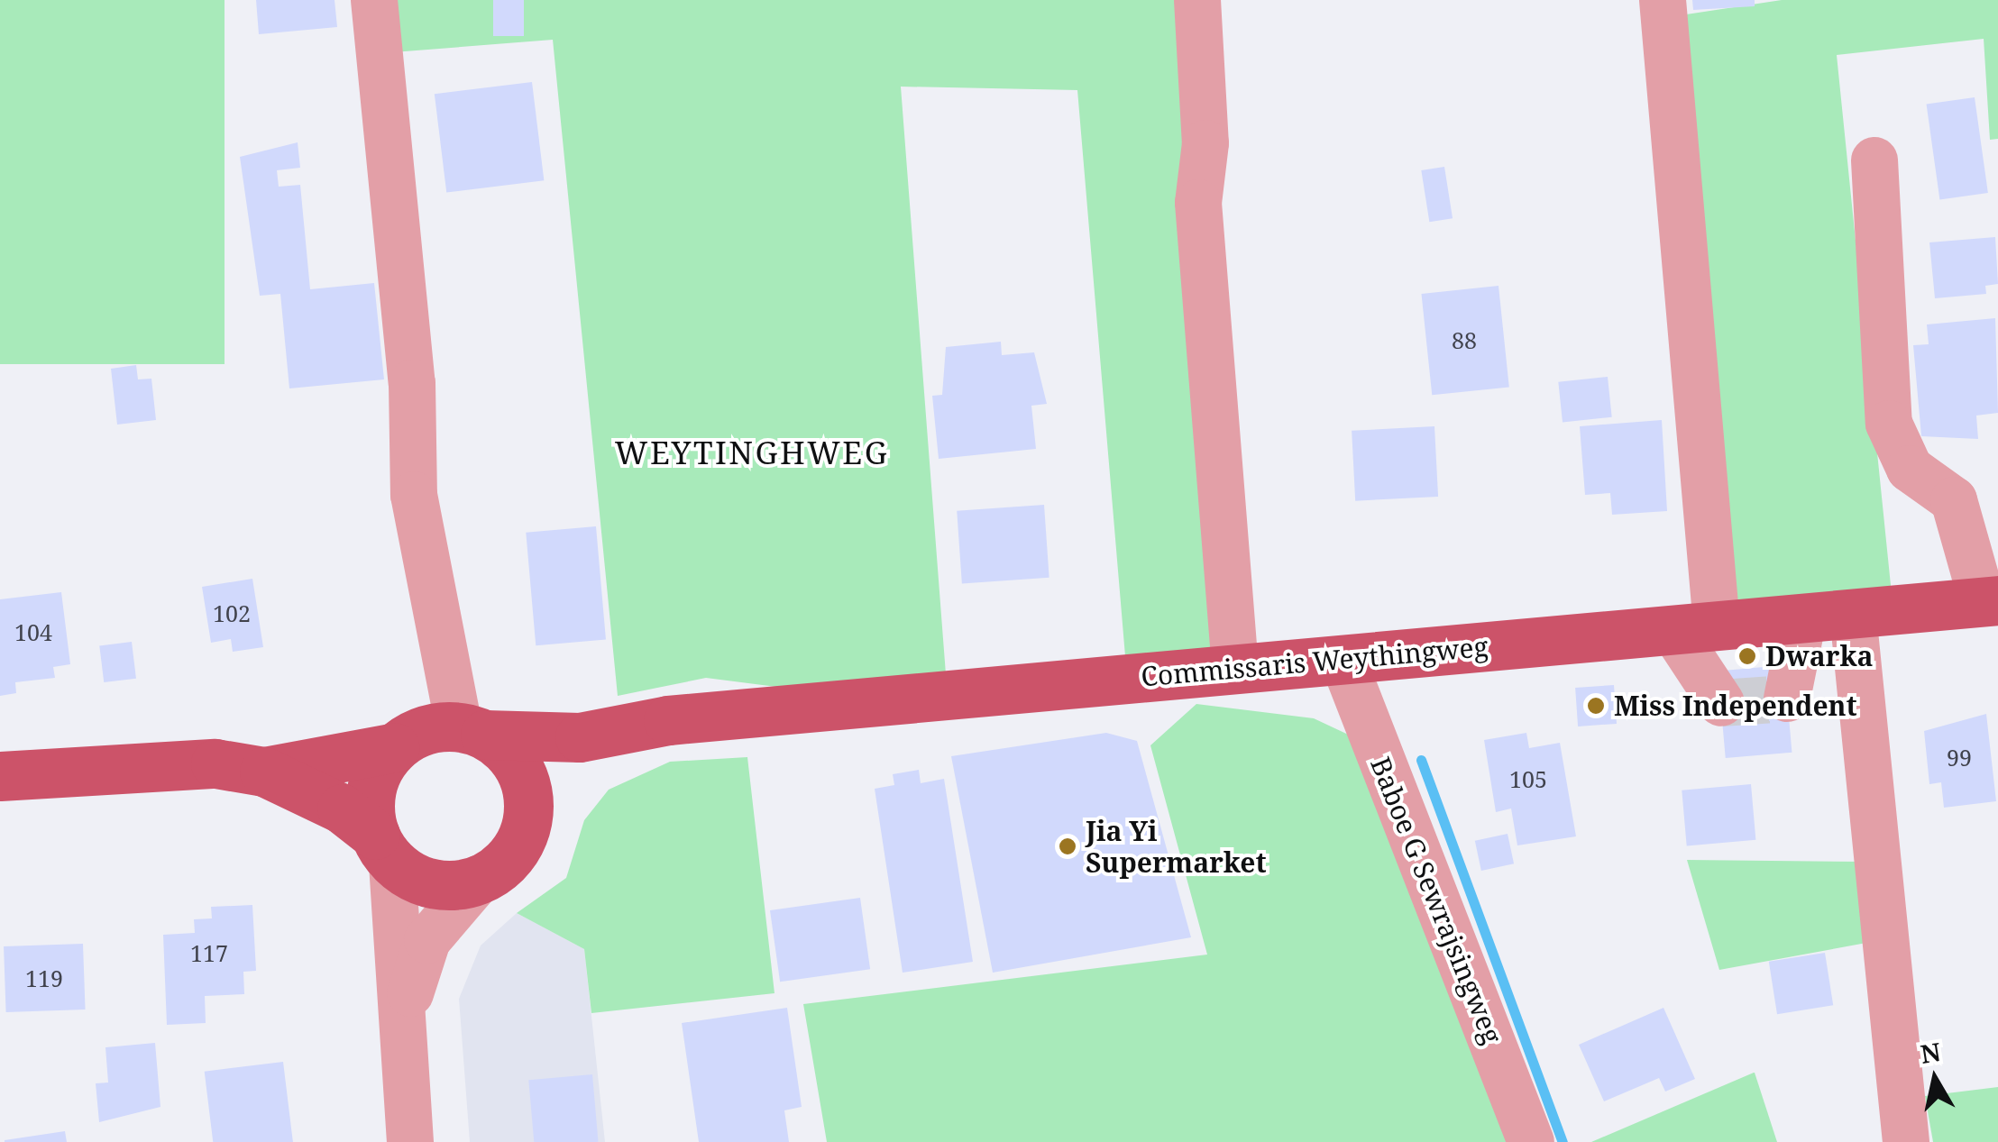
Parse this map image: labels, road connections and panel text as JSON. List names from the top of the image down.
{
  "streets": {
    "main road": ["Commissaris Weythingweg"],
    "street": ["Baboe G Sewrajsingweg"]
  },
  "crossings": [
    ["Commissaris Weythingweg", "Baboe G Sewrajsingweg"]
  ],
  "districts": ["WEYTINGHWEG"],
  "places": ["Dwarka", "Miss Independent", "Jia Yi Supermarket"],
  "house_numbers": [
    "88",
    "102",
    "104",
    "99",
    "105",
    "117",
    "119"
  ],
  "north": "top"
}
